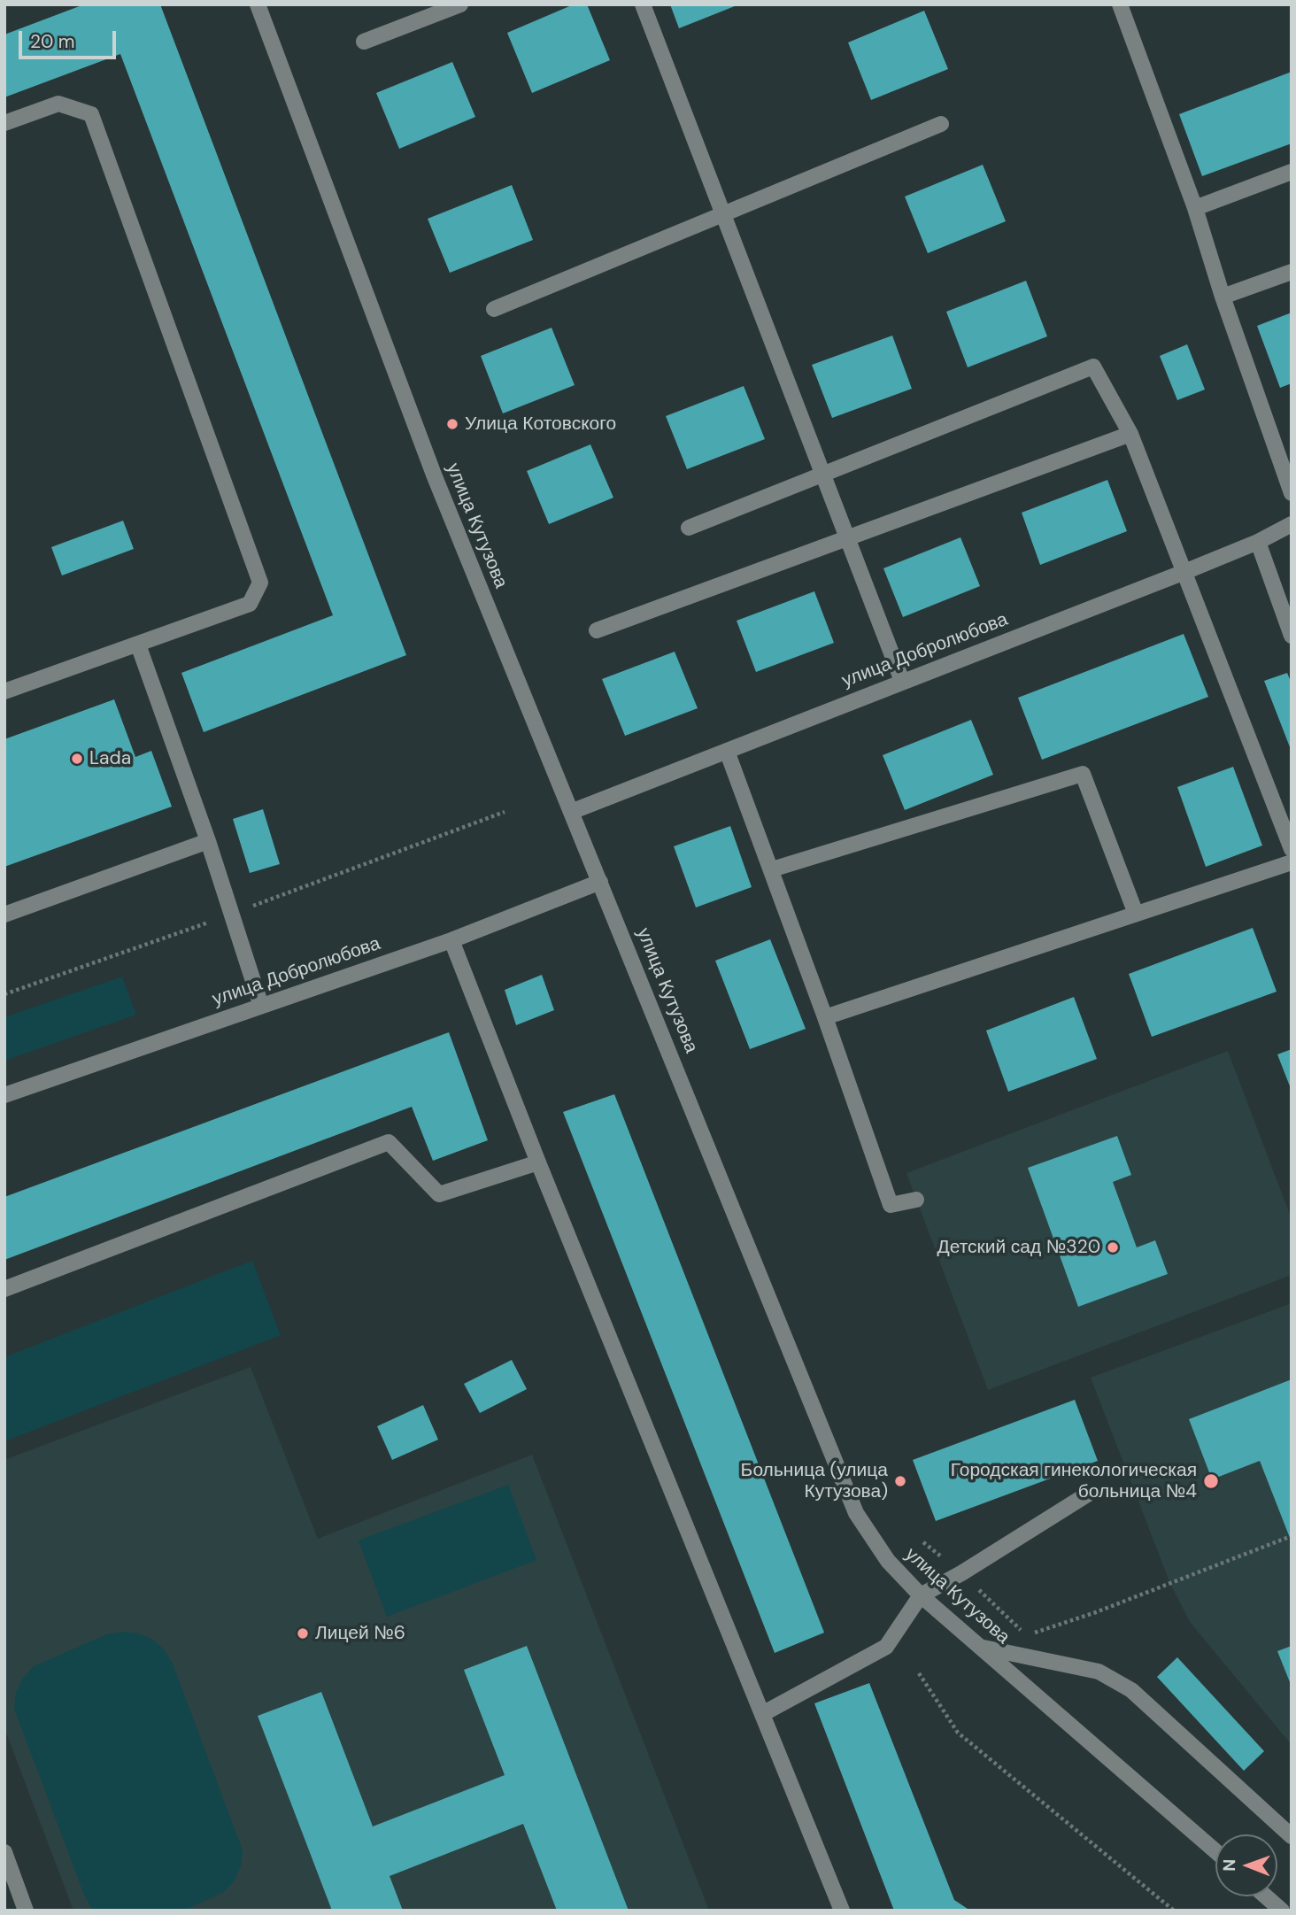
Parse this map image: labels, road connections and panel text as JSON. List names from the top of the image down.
{
  "streets": {
    "street": ["улица Кутузова", "улица Добролюбова"]
  },
  "crossings": [
    ["улица Кутузова", "улица Добролюбова"]
  ],
  "places": [
    "Улица Котовского",
    "Lada",
    "Детский сад №320",
    "Больница (улица Кутузова)",
    "Городская гинекологическая больница №4",
    "Лицей №6"
  ],
  "scale_bar": "20 m",
  "north": "left"
}
